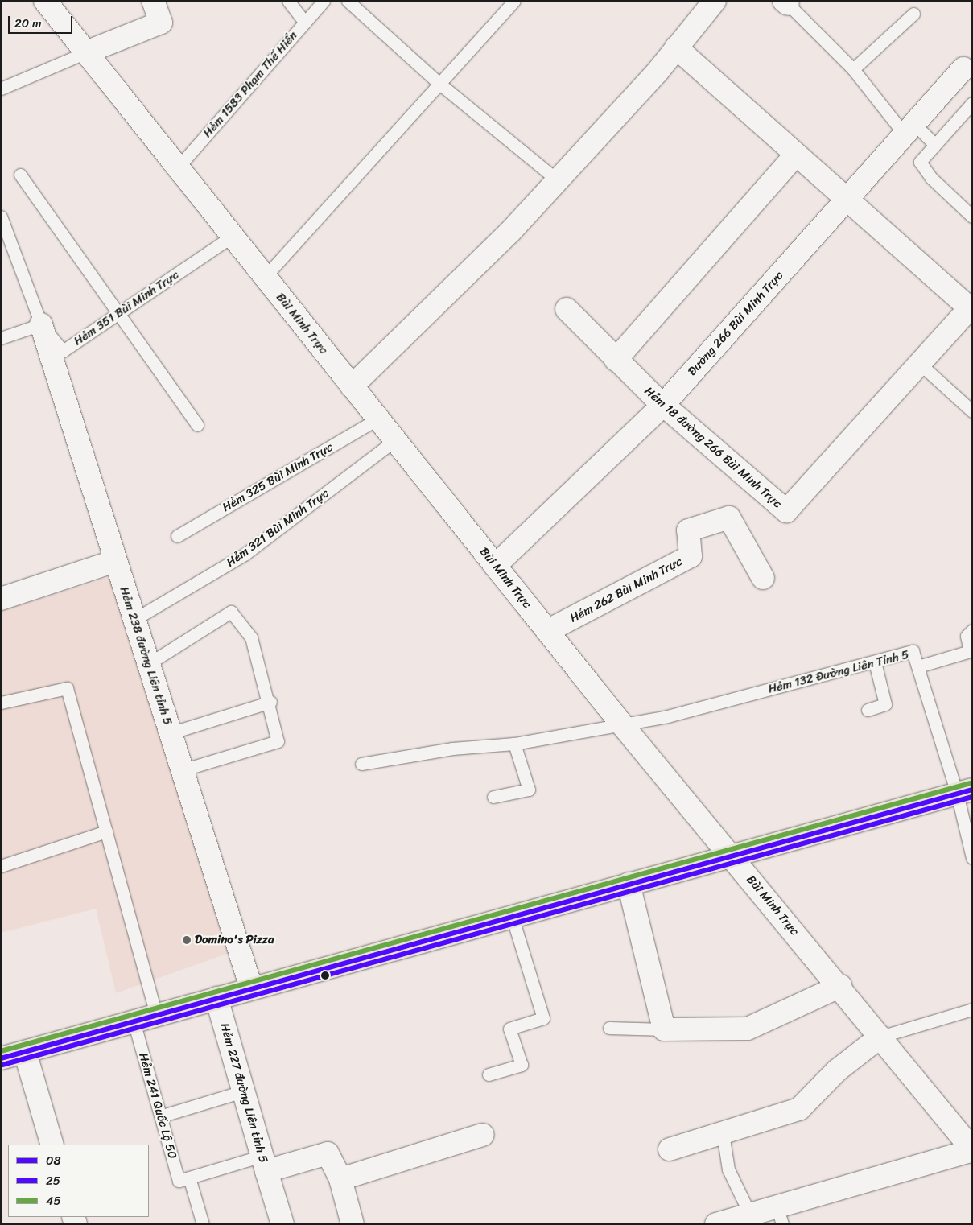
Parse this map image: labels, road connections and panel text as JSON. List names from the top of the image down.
{
  "streets": {
    "street": [
      "Bùi Minh Trực",
      "Đường 266 Bùi Minh Trực",
      "Hẻm 18 đường 266 Bùi Minh Trực",
      "Hẻm 262 Bùi Minh Trực",
      "Hẻm 238 đường Liên tỉnh 5",
      "Hẻm 227 đường Liên tỉnh 5"
    ],
    "lane": [
      "Hẻm 1583 Phạm Thế Hiển",
      "Hẻm 351 Bùi Minh Trực",
      "Hẻm 325 Bùi Minh Trực",
      "Hẻm 321 Bùi Minh Trực",
      "Hẻm 132 Đường Liên Tỉnh 5",
      "Hẻm 241 Quốc Lộ 50"
    ]
  },
  "crossings": [
    ["Hẻm 1583 Phạm Thế Hiển", "Bùi Minh Trực"],
    ["Hẻm 351 Bùi Minh Trực", "Bùi Minh Trực"],
    ["Hẻm 351 Bùi Minh Trực", "Hẻm 238 đường Liên tỉnh 5"],
    ["Bùi Minh Trực", "Đường 266 Bùi Minh Trực"],
    ["Bùi Minh Trực", "Hẻm 325 Bùi Minh Trực"],
    ["Bùi Minh Trực", "Hẻm 321 Bùi Minh Trực"],
    ["Bùi Minh Trực", "Hẻm 262 Bùi Minh Trực"],
    ["Bùi Minh Trực", "Hẻm 132 Đường Liên Tỉnh 5"],
    ["Đường 266 Bùi Minh Trực", "Hẻm 18 đường 266 Bùi Minh Trực"],
    ["Hẻm 321 Bùi Minh Trực", "Hẻm 238 đường Liên tỉnh 5"]
  ],
  "places": ["Domino's Pizza"],
  "lines": ["transit line 45", "transit line 08", "transit line 25"],
  "legend": ["08", "25", "45"],
  "scale_bar": "20 m"
}
